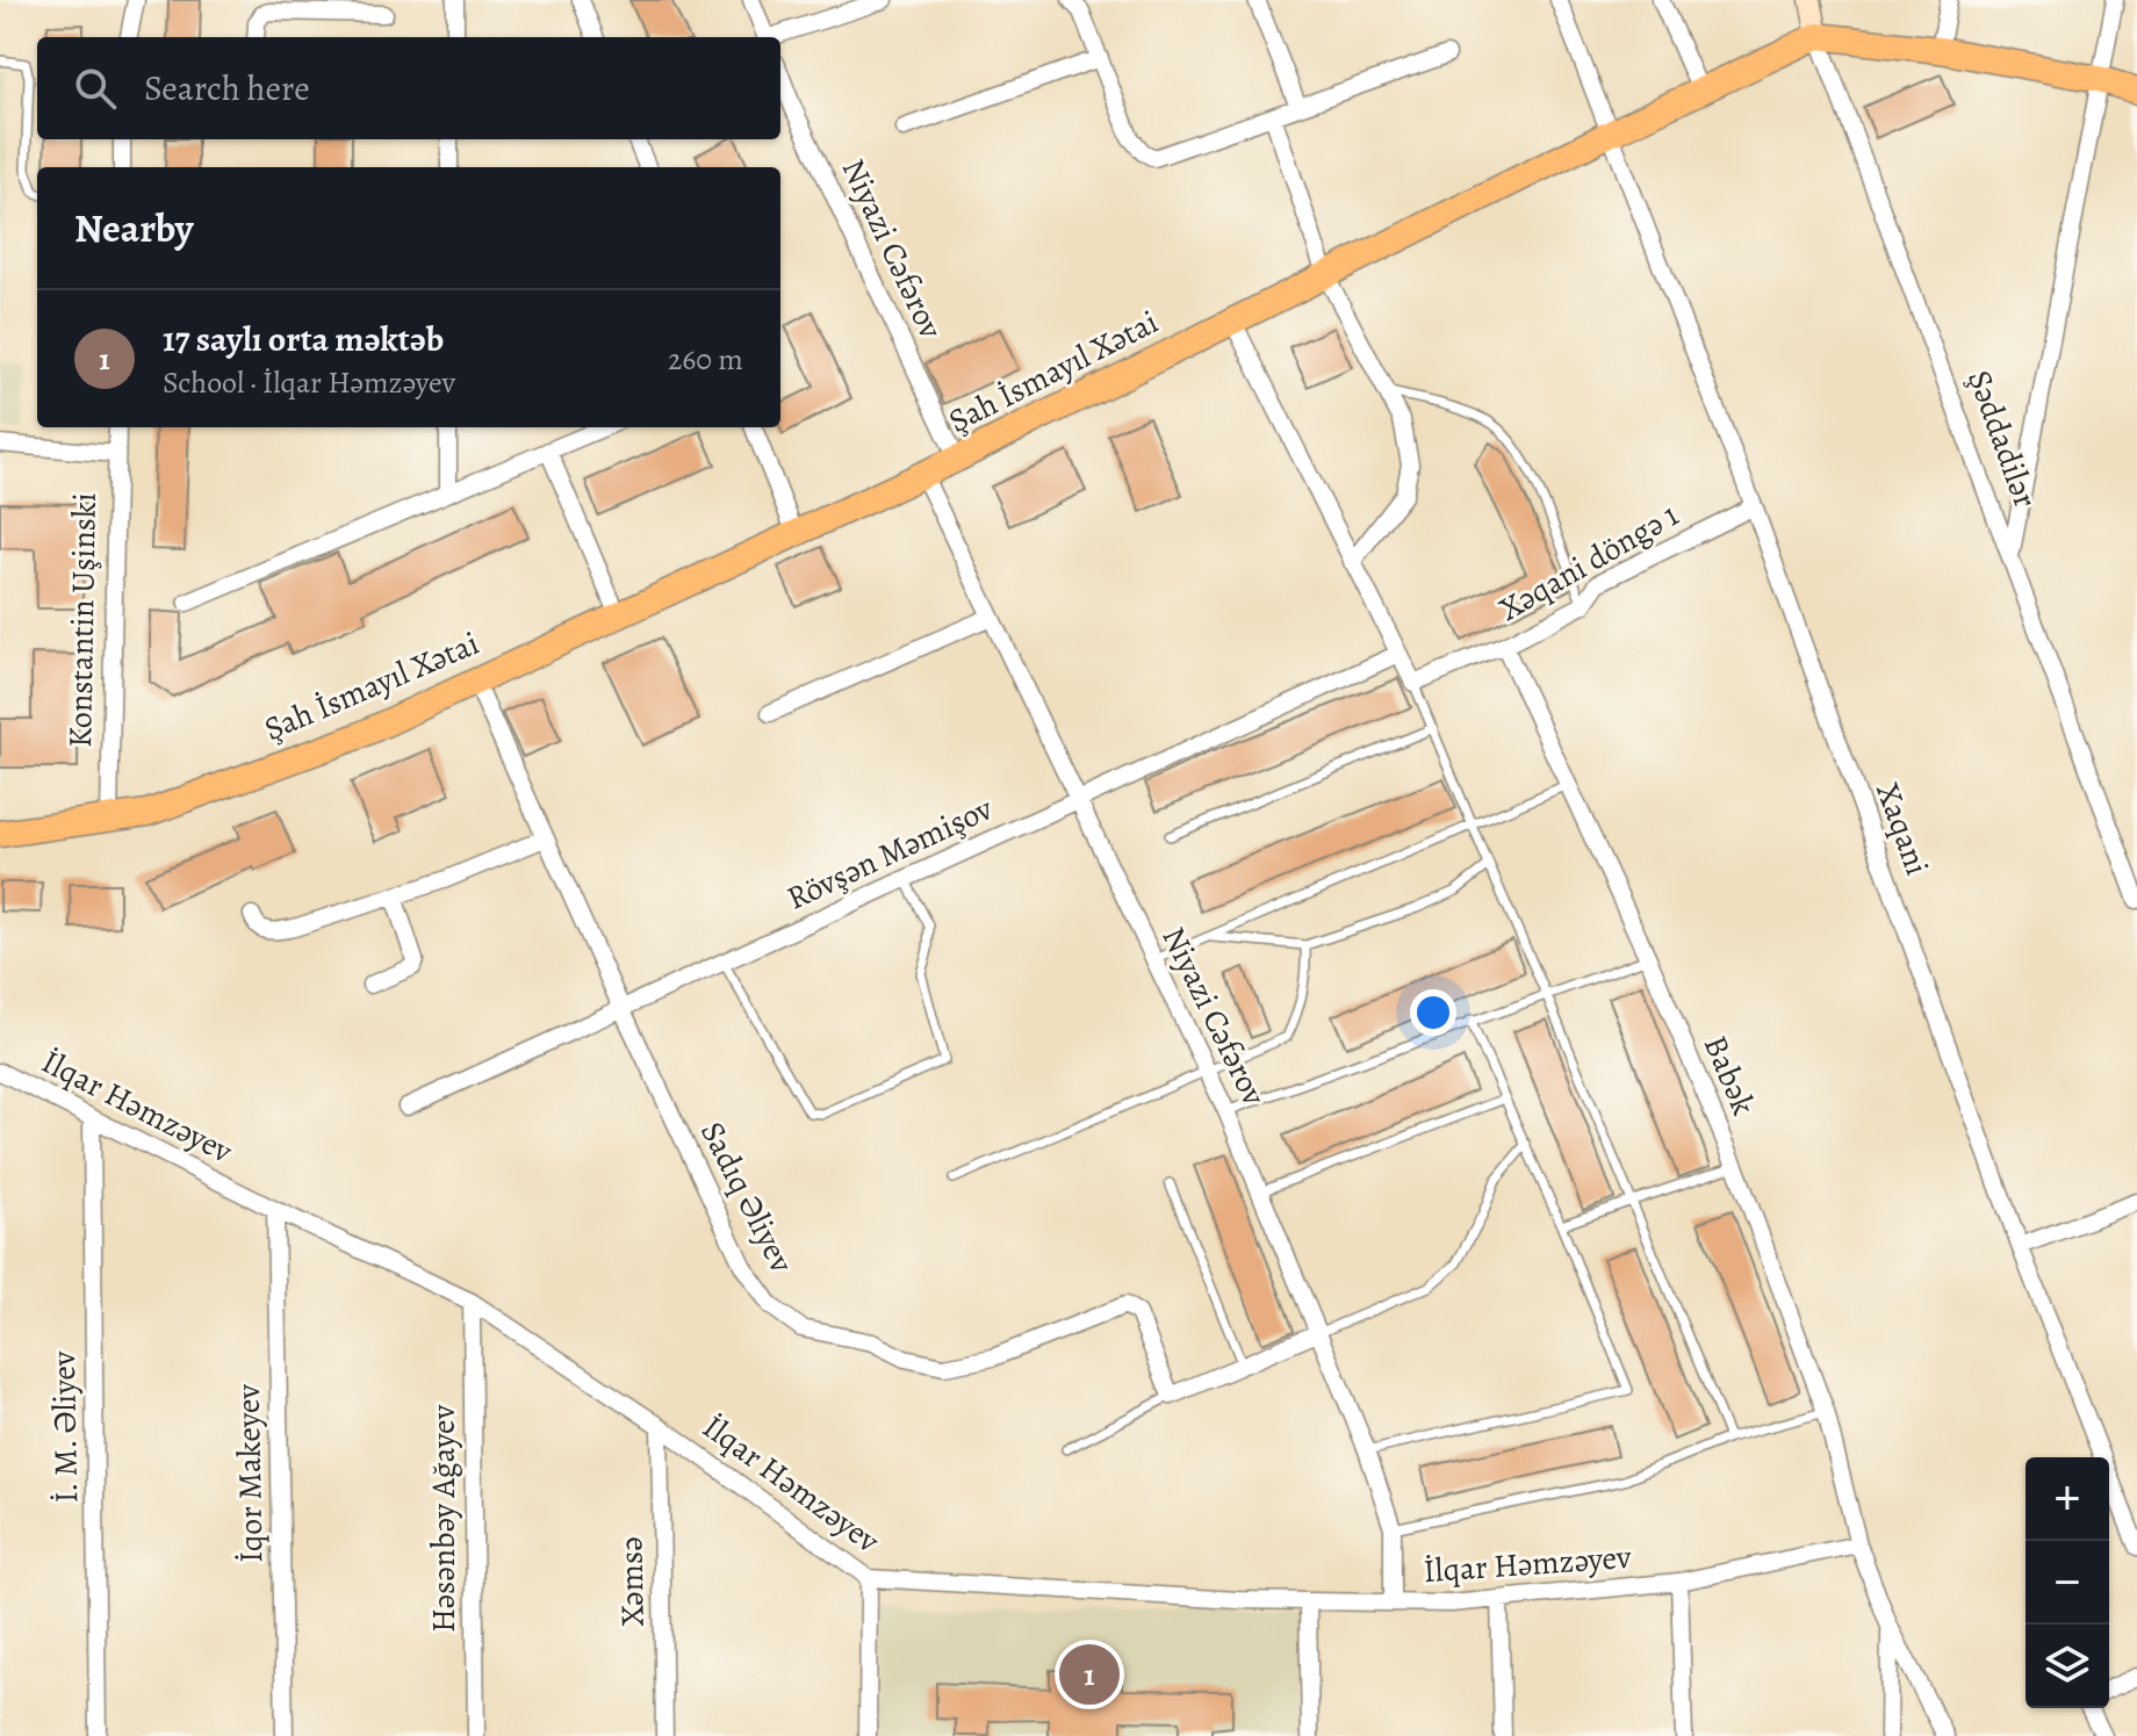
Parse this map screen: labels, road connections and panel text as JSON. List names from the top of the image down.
{
  "streets": {
    "main road": ["Şah İsmayıl Xətai"],
    "street": [
      "Niyazi Cəfərov",
      "Şəddadilər",
      "Xəqani döngə 1",
      "Konstantin Uşinski",
      "Xaqani",
      "Rövşən Məmişov",
      "Babək",
      "İlqar Həmzəyev",
      "Sadıq Əliyev",
      "İ. M. Əliyev",
      "İqor Makeyev",
      "Həsənbəy Ağayev",
      "Xəmsə"
    ]
  },
  "crossings": [
    ["Niyazi Cəfərov", "Şah İsmayıl Xətai"],
    ["Niyazi Cəfərov", "Rövşən Məmişov"],
    ["Niyazi Cəfərov", "İlqar Həmzəyev"],
    ["Şah İsmayıl Xətai", "Şəddadilər"],
    ["Şah İsmayıl Xətai", "Konstantin Uşinski"],
    ["Şah İsmayıl Xətai", "Xaqani"],
    ["Şah İsmayıl Xətai", "Sadıq Əliyev"],
    ["Xəqani döngə 1", "Xaqani"],
    ["Xəqani döngə 1", "Babək"],
    ["Rövşən Məmişov", "Sadıq Əliyev"],
    ["Babək", "İlqar Həmzəyev"],
    ["İlqar Həmzəyev", "İ. M. Əliyev"],
    ["İlqar Həmzəyev", "İqor Makeyev"],
    ["İlqar Həmzəyev", "Həsənbəy Ağayev"],
    ["İlqar Həmzəyev", "Xəmsə"]
  ],
  "page": {
    "search": "Search here",
    "heading": "Nearby",
    "list": [
      {
        "mark": "1",
        "name": "17 saylı orta məktəb",
        "note": "School · İlqar Həmzəyev",
        "value": "260 m"
      }
    ],
    "map_buttons": ["+", "−"],
    "pins": "1"
  }
}
